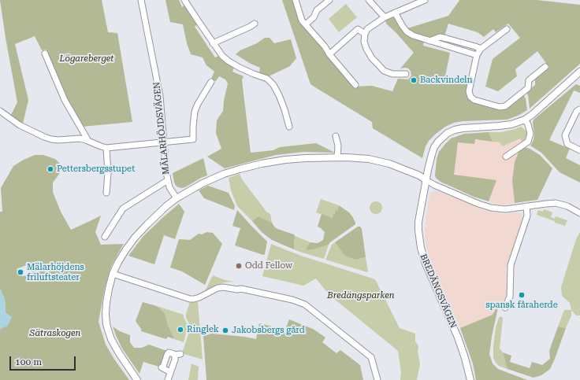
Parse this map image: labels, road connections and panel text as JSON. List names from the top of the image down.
{
  "streets": {
    "street": ["MÄLARHÖJDSVÄGEN", "BREDÄNGSVÄGEN"]
  },
  "parks": ["Lögareberget", "Bredängsparken", "Sätraskogen"],
  "places": [
    "Backvindeln",
    "Pettersbergsstupet",
    "Odd Fellow",
    "Mälarhöjdens friluftsteater",
    "spansk fåraherde",
    "Ringlek",
    "Jakobsbergs gård"
  ],
  "scale_bar": "100 m"
}
